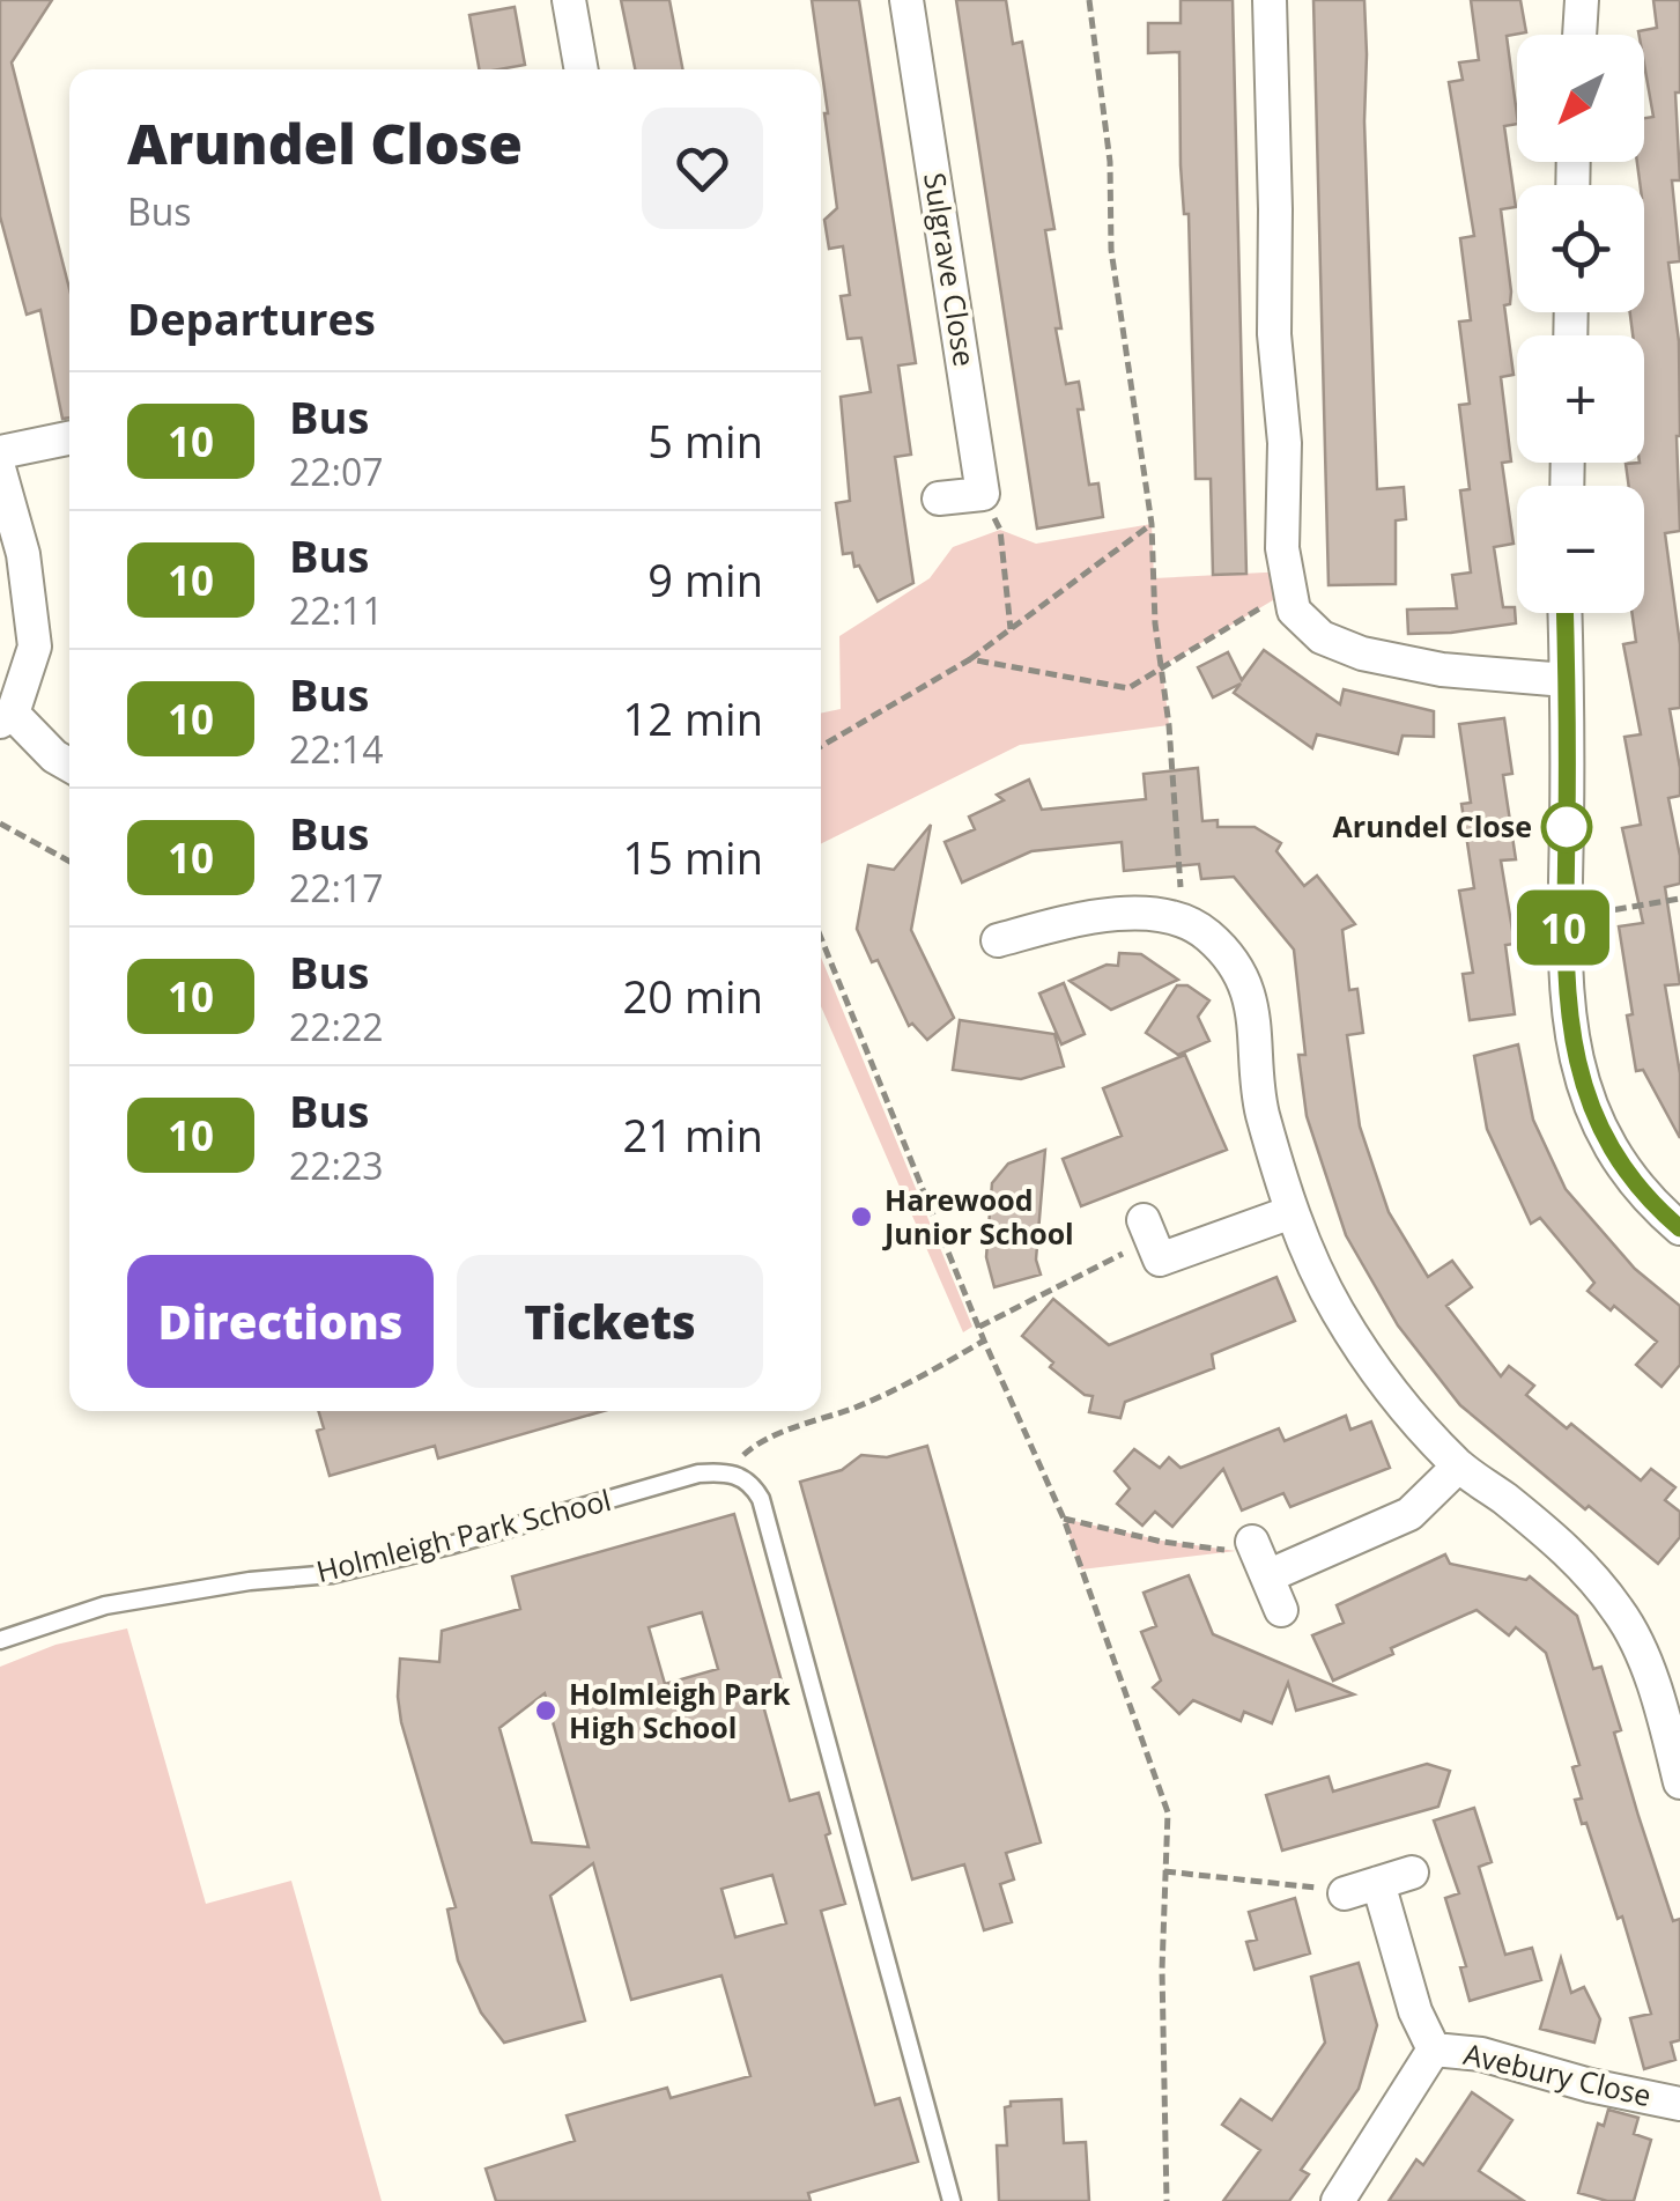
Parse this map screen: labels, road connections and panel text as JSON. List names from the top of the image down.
{
  "streets": {
    "street": ["Sulgrave Close", "Avebury Close"],
    "lane": ["Holmleigh Park School"]
  },
  "places": ["Arundel Close", "Harewood Junior School", "Holmleigh Park High School"],
  "lines": ["bus line 10"],
  "north": "bottom left",
  "page": {
    "on_map": "10",
    "map_buttons": ["+", "−"],
    "heading": [
      ["Arundel Close", "Bus"],
      "Departures"
    ],
    "list": [
      {
        "mark": "10",
        "name": "Bus",
        "note": "22:07",
        "value": "5 min"
      },
      {
        "mark": "10",
        "name": "Bus",
        "note": "22:11",
        "value": "9 min"
      },
      {
        "mark": "10",
        "name": "Bus",
        "note": "22:14",
        "value": "12 min"
      },
      {
        "mark": "10",
        "name": "Bus",
        "note": "22:17",
        "value": "15 min"
      },
      {
        "mark": "10",
        "name": "Bus",
        "note": "22:22",
        "value": "20 min"
      },
      {
        "mark": "10",
        "name": "Bus",
        "note": "22:23",
        "value": "21 min"
      }
    ],
    "buttons": ["Directions", "Tickets"]
  }
}
